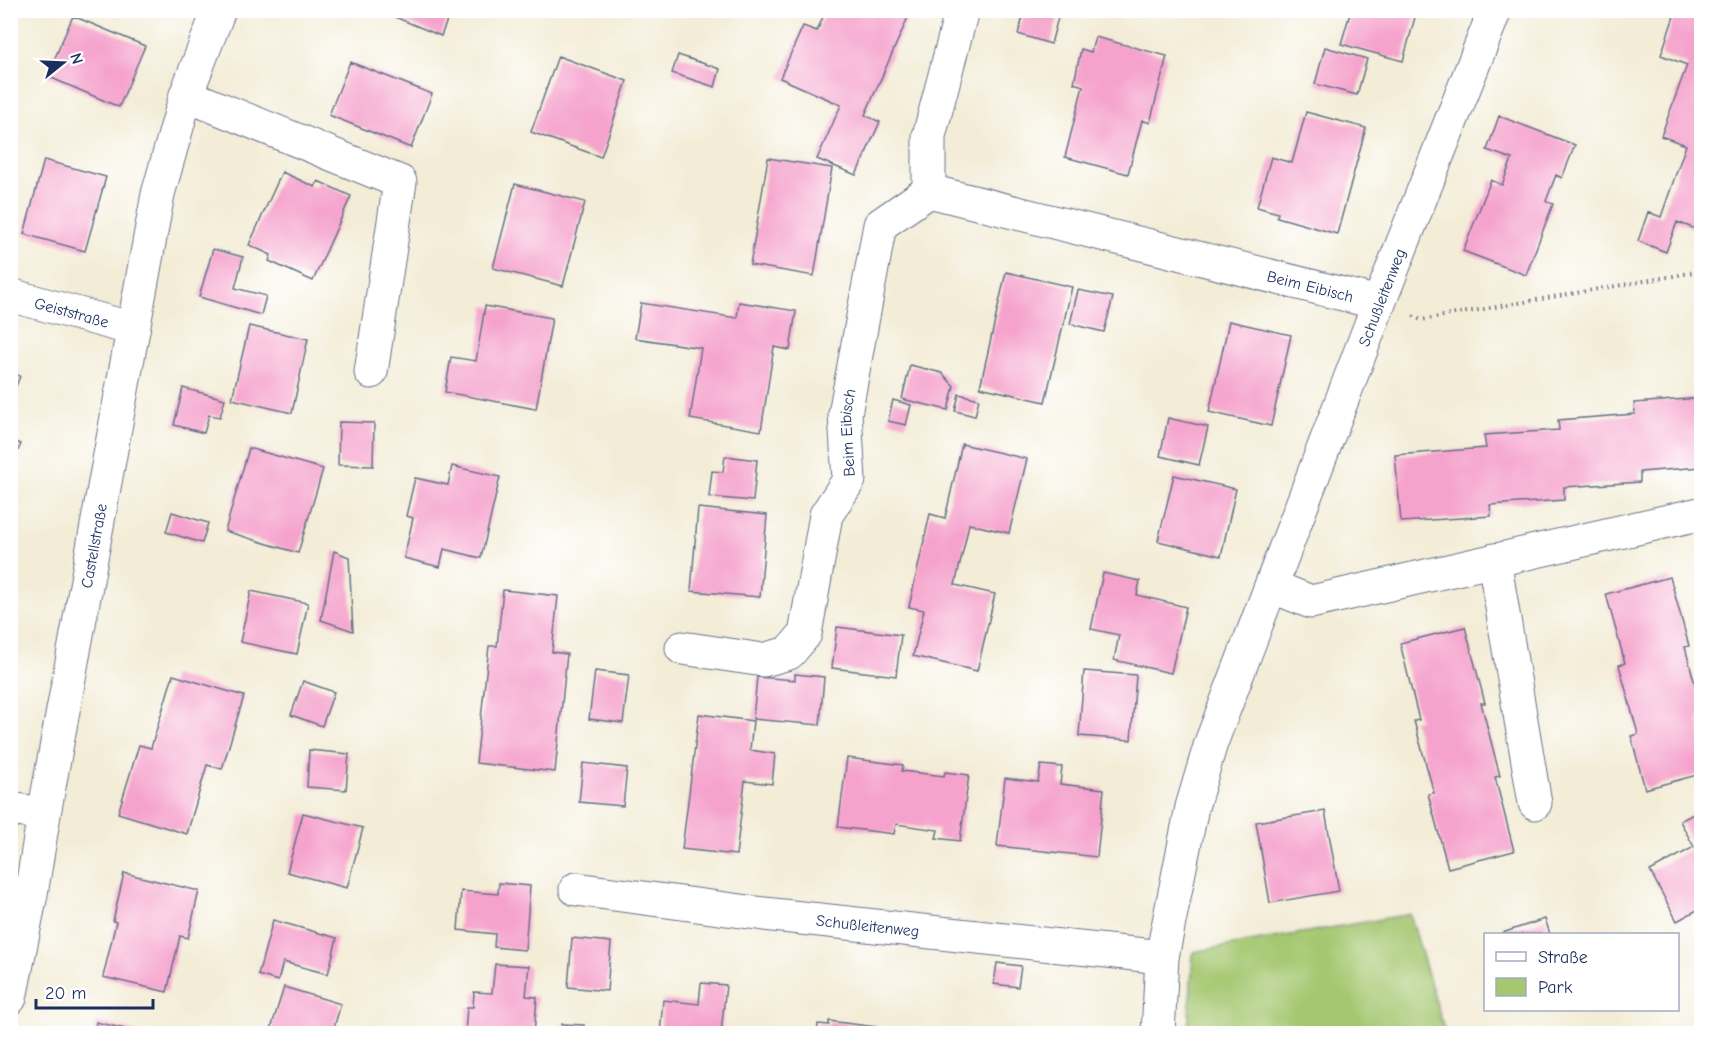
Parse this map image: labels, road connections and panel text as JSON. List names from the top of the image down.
{
  "streets": {
    "street": [
      "Beim Eibisch",
      "Schußleitenweg",
      "Geiststraße",
      "Castellstraße"
    ]
  },
  "crossings": [
    ["Beim Eibisch", "Schußleitenweg"],
    ["Geiststraße", "Castellstraße"]
  ],
  "legend": ["Straße", "Park"],
  "scale_bar": "20 m",
  "north": "right"
}
